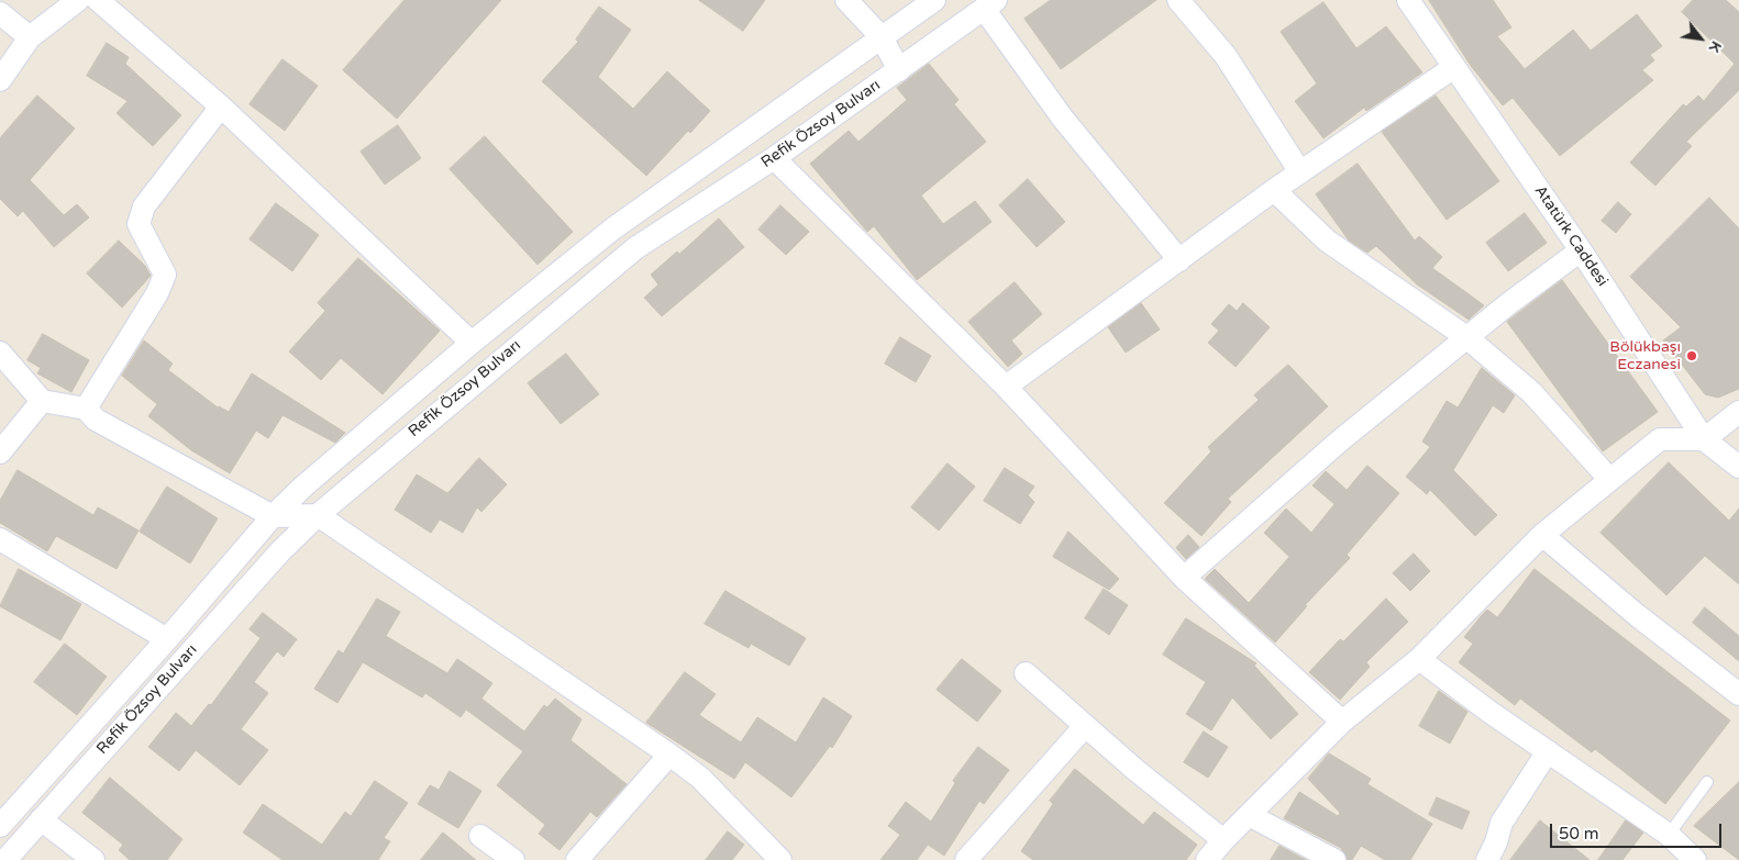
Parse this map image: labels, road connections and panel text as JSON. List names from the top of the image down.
{
  "streets": {
    "street": ["Refik Özsoy Bulvarı", "Atatürk Caddesi"]
  },
  "places": ["Bölükbaşı Eczanesi"],
  "scale_bar": "50 m",
  "north": "bottom right"
}
